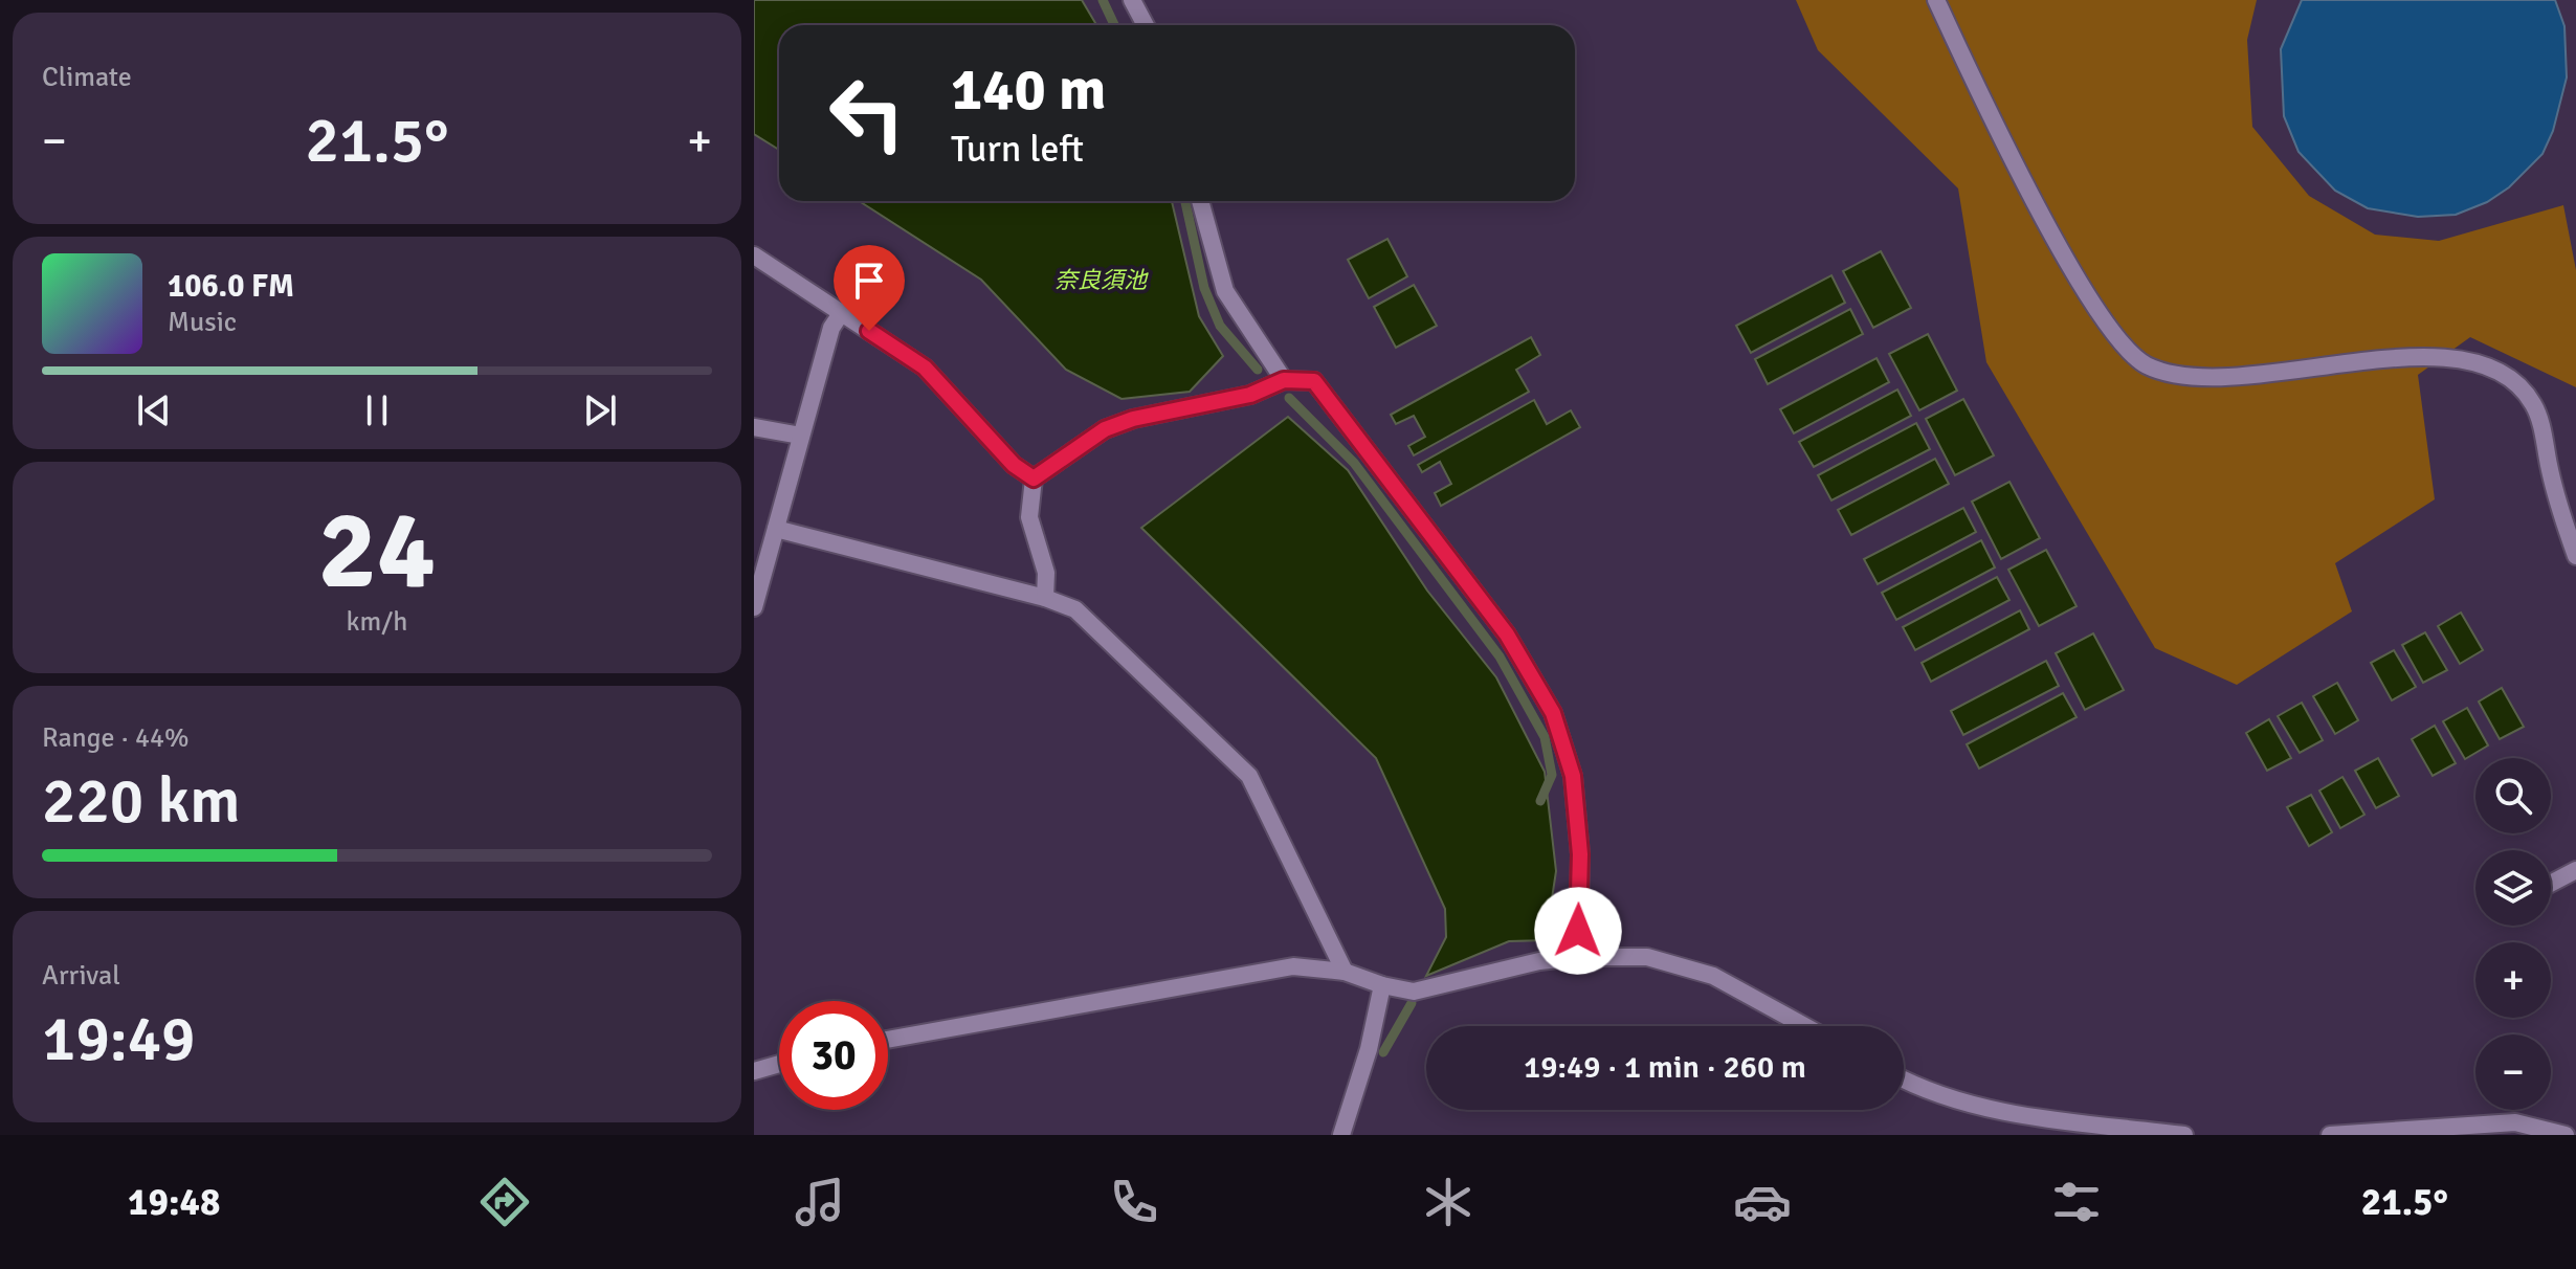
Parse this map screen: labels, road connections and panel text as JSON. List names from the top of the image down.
{
  "water": ["奈良須池"],
  "page": {
    "tile": [
      "Climate",
      ["24", "km/h"],
      ["Range · 44%", "220 km"],
      ["Arrival", "19:49"]
    ],
    "turn": ["140 m", "Turn left"],
    "heat": ["−", "21.5°", "+"],
    "song": ["106.0 FM", "Music"],
    "map_buttons": ["+", "−"],
    "limit": "30",
    "trip": "19:49 · 1 min · 260 m",
    "tabs": ["19:48", "21.5°"]
  }
}
